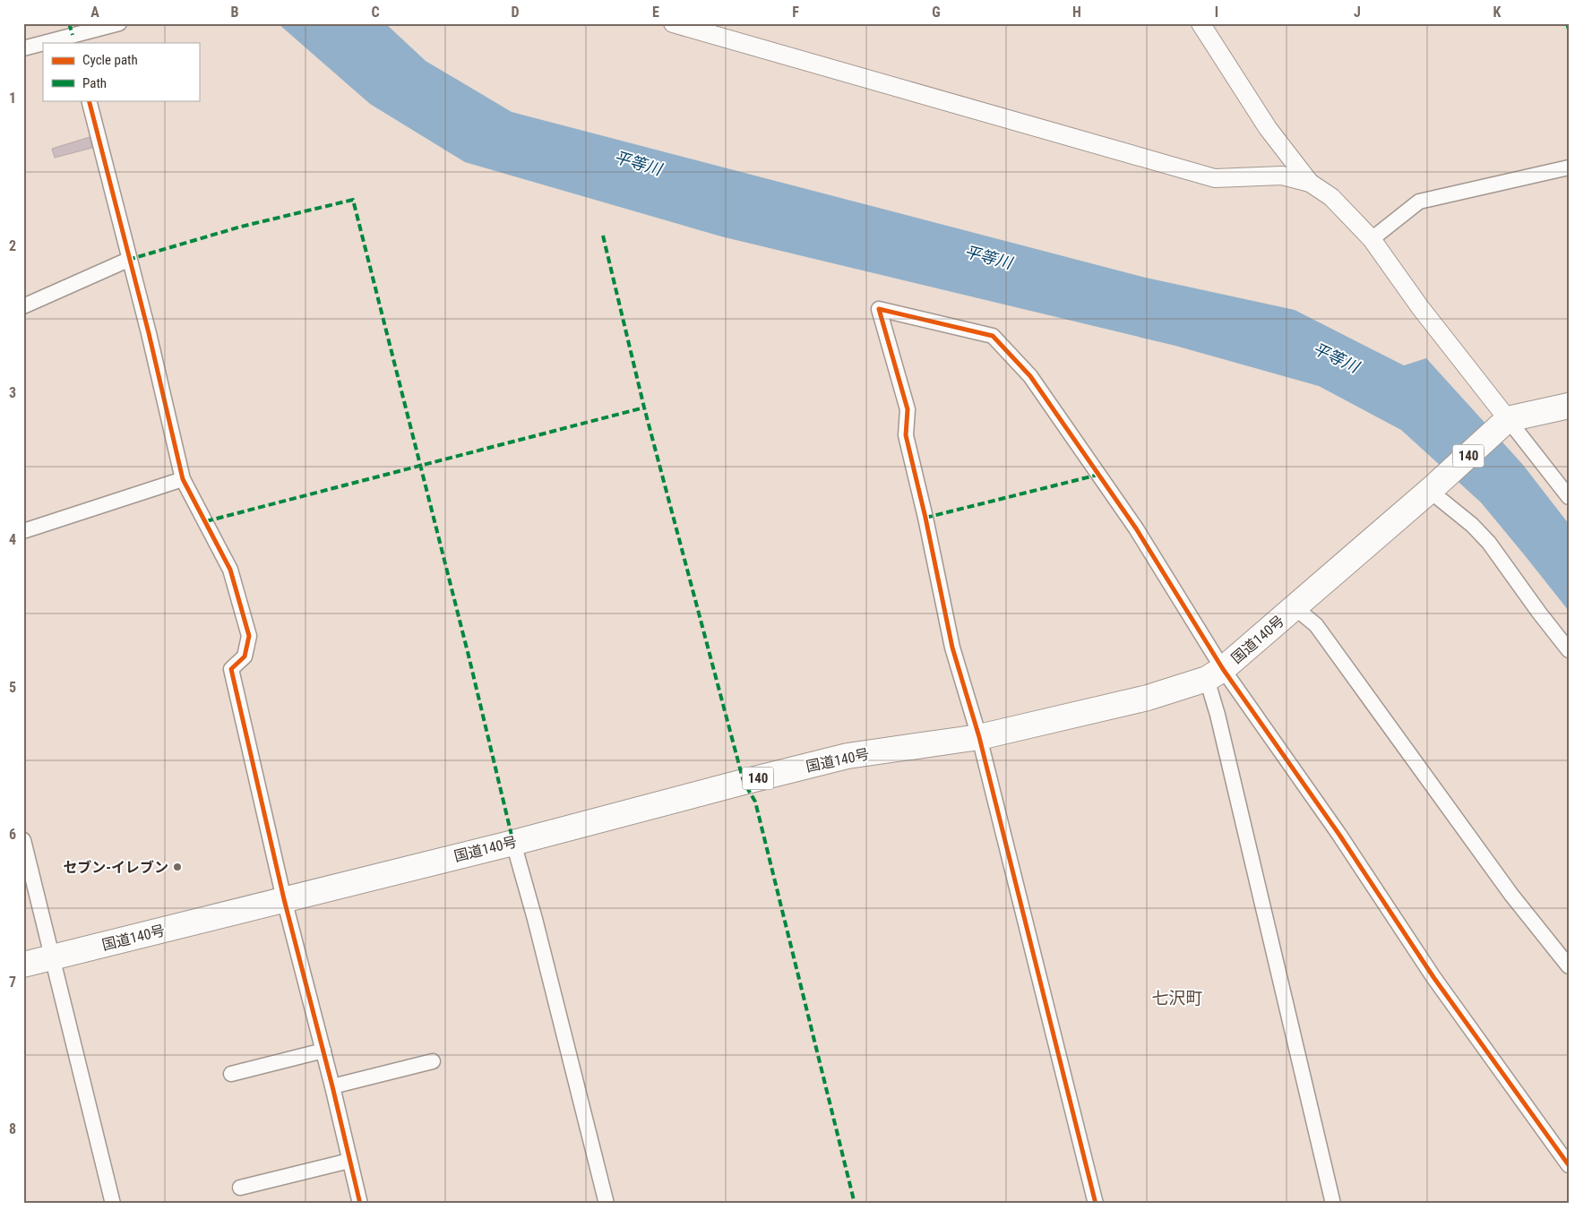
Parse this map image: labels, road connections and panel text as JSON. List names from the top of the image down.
{
  "streets": {
    "highway": ["140", "国道140号"]
  },
  "districts": ["七沢町"],
  "water": ["平等川"],
  "places": ["セブン-イレブン"],
  "legend": ["Cycle path", "Path"],
  "grid": {
    "columns": [
      "A",
      "B",
      "C",
      "D",
      "E",
      "F",
      "G",
      "H",
      "I",
      "J",
      "K"
    ],
    "rows": [
      "1",
      "2",
      "3",
      "4",
      "5",
      "6",
      "7",
      "8"
    ]
  }
}
